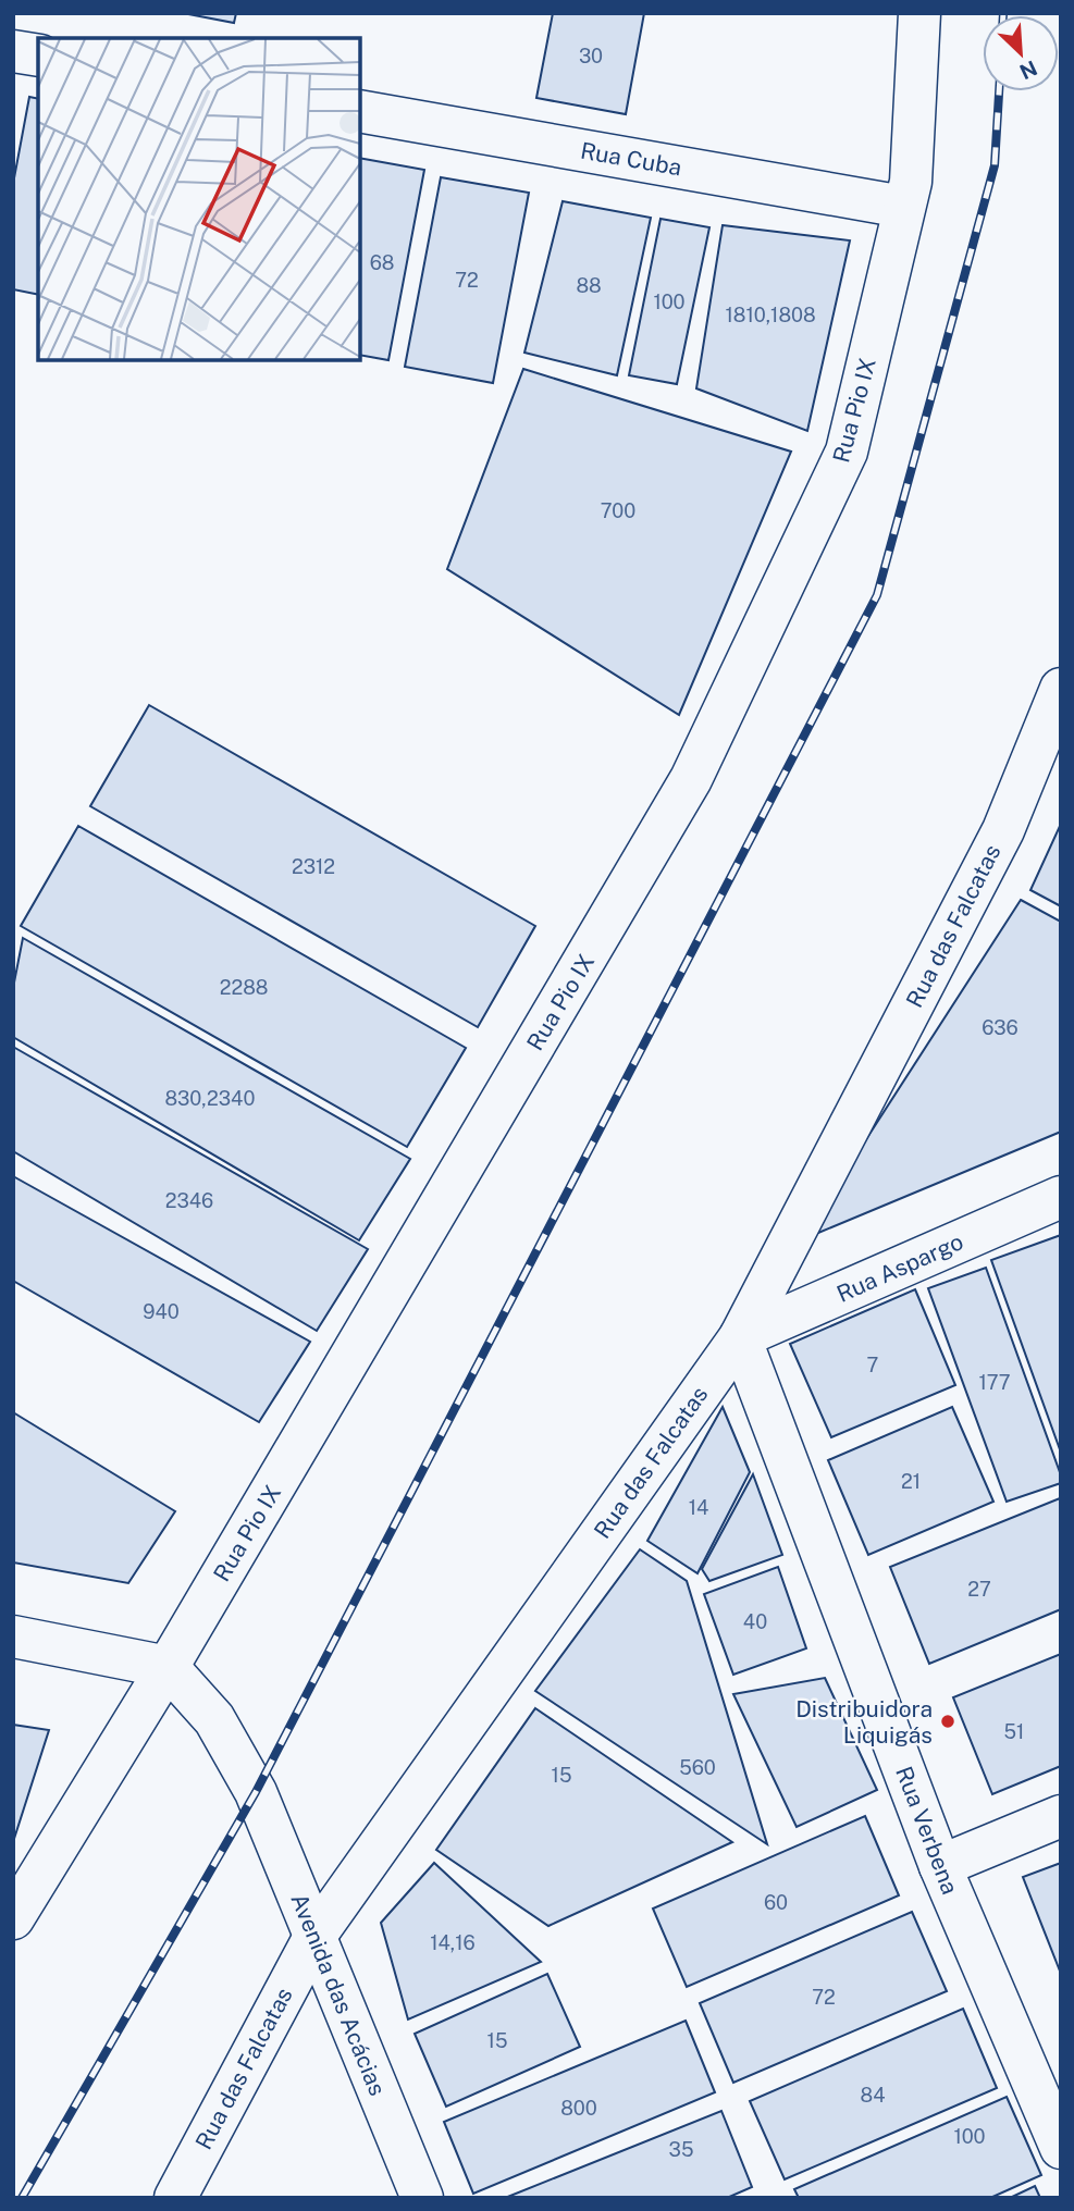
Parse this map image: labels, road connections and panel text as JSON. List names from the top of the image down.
{
  "streets": {
    "street": [
      "Rua Cuba",
      "Rua Pio IX",
      "Rua das Falcatas",
      "Rua Aspargo",
      "Rua Verbena",
      "Avenida das Acácias"
    ]
  },
  "crossings": [
    ["Rua Cuba", "Rua Pio IX"],
    ["Rua Pio IX", "Avenida das Acácias"],
    ["Rua das Falcatas", "Rua Aspargo"],
    ["Rua das Falcatas", "Rua Verbena"],
    ["Rua das Falcatas", "Avenida das Acácias"],
    ["Rua Aspargo", "Rua Verbena"]
  ],
  "places": ["Distribuidora Liquigás"],
  "house_numbers": [
    "30",
    "68",
    "72",
    "88",
    "100",
    "1810,1808",
    "700",
    "2312",
    "2288",
    "636",
    "830,2340",
    "2346",
    "940",
    "7",
    "177",
    "21",
    "14",
    "27",
    "40",
    "51",
    "560",
    "15",
    "60",
    "14,16",
    "72",
    "15",
    "84",
    "800",
    "100",
    "35"
  ],
  "north": "bottom right"
}
